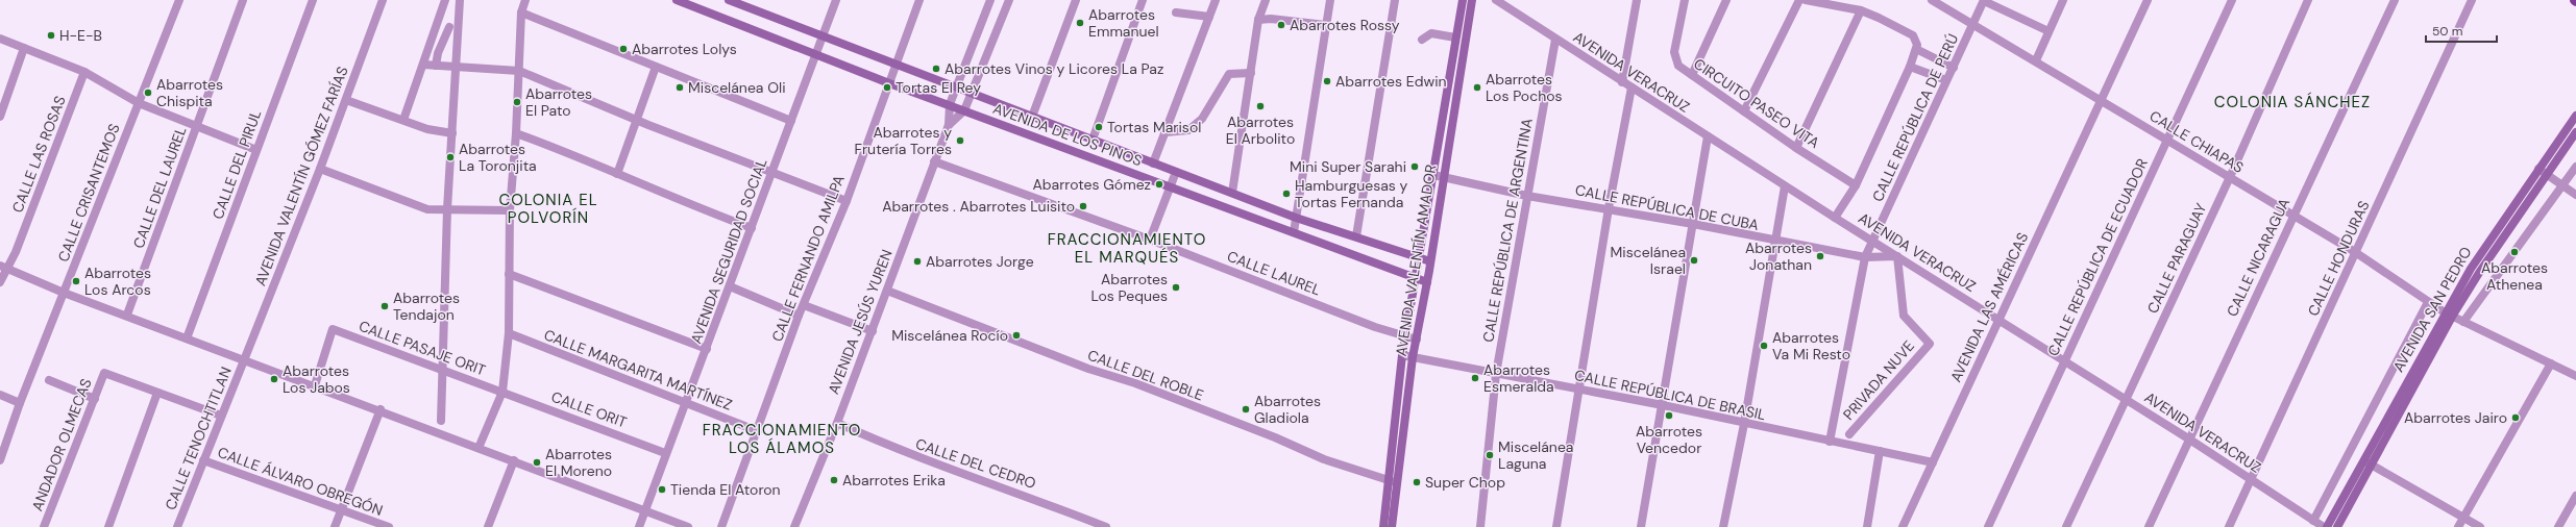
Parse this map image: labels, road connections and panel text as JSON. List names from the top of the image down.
{
  "streets": {
    "main road": ["AVENIDA DE LOS PINOS", "AVENIDA VALENTÍN AMADOR", "AVENIDA SAN PEDRO"],
    "street": [
      "AVENIDA VERACRUZ",
      "CIRCUITO PASEO VITA",
      "CALLE REPÚBLICA DE PERÚ",
      "CALLE CHIAPAS",
      "CALLE LAS ROSAS",
      "CALLE DEL PIRUL",
      "AVENIDA VALENTÍN GÓMEZ FARÍAS",
      "CALLE DEL LAUREL",
      "CALLE CRISANTEMOS",
      "CALLE REPÚBLICA DE CUBA",
      "CALLE REPÚBLICA DE ARGENTINA",
      "AVENIDA SEGURIDAD SOCIAL",
      "CALLE REPÚBLICA DE ECUADOR",
      "CALLE NICARAGUA",
      "CALLE FERNANDO AMILPA",
      "CALLE PARAGUAY",
      "CALLE HONDURAS",
      "CALLE LAUREL",
      "AVENIDA LAS AMÉRICAS",
      "AVENIDA JESÚS YUREN",
      "CALLE PASAJE ORIT",
      "CALLE MARGARITA MARTÍNEZ",
      "CALLE DEL ROBLE",
      "PRIVADA NUVE",
      "CALLE REPÚBLICA DE BRASIL",
      "CALLE ORIT",
      "CALLE TENOCHTITLAN",
      "ANDADOR OLMECAS",
      "CALLE DEL CEDRO",
      "CALLE ÁLVARO OBREGÓN"
    ]
  },
  "crossings": [
    ["AVENIDA VERACRUZ", "CALLE REPÚBLICA DE PERÚ"],
    ["AVENIDA VERACRUZ", "CALLE REPÚBLICA DE CUBA"],
    ["AVENIDA VERACRUZ", "CALLE REPÚBLICA DE ARGENTINA"],
    ["AVENIDA VERACRUZ", "CALLE REPÚBLICA DE ECUADOR"],
    ["AVENIDA VERACRUZ", "CALLE NICARAGUA"],
    ["AVENIDA VERACRUZ", "CALLE PARAGUAY"],
    ["AVENIDA VERACRUZ", "CALLE HONDURAS"],
    ["AVENIDA VERACRUZ", "AVENIDA LAS AMÉRICAS"],
    ["AVENIDA VERACRUZ", "AVENIDA SAN PEDRO"],
    ["AVENIDA VERACRUZ", "PRIVADA NUVE"],
    ["CALLE REPÚBLICA DE PERÚ", "CALLE CHIAPAS"],
    ["CALLE REPÚBLICA DE PERÚ", "CALLE REPÚBLICA DE CUBA"],
    ["CALLE REPÚBLICA DE PERÚ", "CALLE REPÚBLICA DE BRASIL"],
    ["AVENIDA DE LOS PINOS", "AVENIDA SEGURIDAD SOCIAL"],
    ["AVENIDA DE LOS PINOS", "CALLE FERNANDO AMILPA"],
    ["AVENIDA DE LOS PINOS", "AVENIDA VALENTÍN AMADOR"],
    ["AVENIDA DE LOS PINOS", "AVENIDA JESÚS YUREN"],
    ["CALLE CHIAPAS", "CALLE REPÚBLICA DE ECUADOR"],
    ["CALLE CHIAPAS", "CALLE NICARAGUA"],
    ["CALLE CHIAPAS", "CALLE PARAGUAY"],
    ["CALLE CHIAPAS", "CALLE HONDURAS"],
    ["CALLE CHIAPAS", "AVENIDA LAS AMÉRICAS"],
    ["CALLE CHIAPAS", "AVENIDA SAN PEDRO"],
    ["AVENIDA VALENTÍN GÓMEZ FARÍAS", "CALLE TENOCHTITLAN"],
    ["CALLE REPÚBLICA DE CUBA", "CALLE REPÚBLICA DE ARGENTINA"],
    ["CALLE REPÚBLICA DE CUBA", "AVENIDA VALENTÍN AMADOR"],
    ["CALLE REPÚBLICA DE CUBA", "PRIVADA NUVE"],
    ["CALLE REPÚBLICA DE ARGENTINA", "CALLE REPÚBLICA DE BRASIL"],
    ["AVENIDA SEGURIDAD SOCIAL", "CALLE MARGARITA MARTÍNEZ"],
    ["AVENIDA SEGURIDAD SOCIAL", "CALLE ORIT"],
    ["CALLE FERNANDO AMILPA", "CALLE MARGARITA MARTÍNEZ"],
    ["AVENIDA VALENTÍN AMADOR", "CALLE LAUREL"],
    ["AVENIDA VALENTÍN AMADOR", "CALLE DEL ROBLE"],
    ["AVENIDA VALENTÍN AMADOR", "CALLE REPÚBLICA DE BRASIL"],
    ["CALLE LAUREL", "AVENIDA JESÚS YUREN"],
    ["AVENIDA LAS AMÉRICAS", "CALLE REPÚBLICA DE BRASIL"],
    ["AVENIDA JESÚS YUREN", "CALLE DEL ROBLE"],
    ["AVENIDA JESÚS YUREN", "CALLE DEL CEDRO"],
    ["CALLE PASAJE ORIT", "CALLE ORIT"],
    ["CALLE TENOCHTITLAN", "CALLE ÁLVARO OBREGÓN"]
  ],
  "districts": [
    "COLONIA SÁNCHEZ",
    "COLONIA EL POLVORÍN",
    "FRACCIONAMIENTO EL MARQUÉS",
    "FRACCIONAMIENTO LOS ÁLAMOS"
  ],
  "places": [
    "Abarrotes Emmanuel",
    "Abarrotes Rossy",
    "H-E-B",
    "Abarrotes Lolys",
    "Abarrotes Vinos y Licores La Paz",
    "Abarrotes Edwin",
    "Miscelánea Oli",
    "Tortas El Rey",
    "Abarrotes Los Pochos",
    "Abarrotes Chispita",
    "Abarrotes El Pato",
    "Abarrotes El Arbolito",
    "Tortas Marisol",
    "Abarrotes y Frutería Torres",
    "Abarrotes La Toronjita",
    "Mini Super Sarahi",
    "Abarrotes Gómez",
    "Hamburguesas y Tortas Fernanda",
    "Abarrotes . Abarrotes Luisito",
    "Abarrotes Athenea",
    "Abarrotes Jonathan",
    "Miscelánea Israel",
    "Abarrotes Jorge",
    "Abarrotes Los Arcos",
    "Abarrotes Los Peques",
    "Abarrotes Tendajon",
    "Miscelánea Rocío",
    "Abarrotes Va Mi Resto",
    "Abarrotes Esmeralda",
    "Abarrotes Los Jabos",
    "Abarrotes Gladiola",
    "Abarrotes Vencedor",
    "Abarrotes Jairo",
    "Miscelánea Laguna",
    "Abarrotes El Moreno",
    "Abarrotes Erika",
    "Super Chop",
    "Tienda El Atoron"
  ],
  "scale_bar": "50 m"
}
